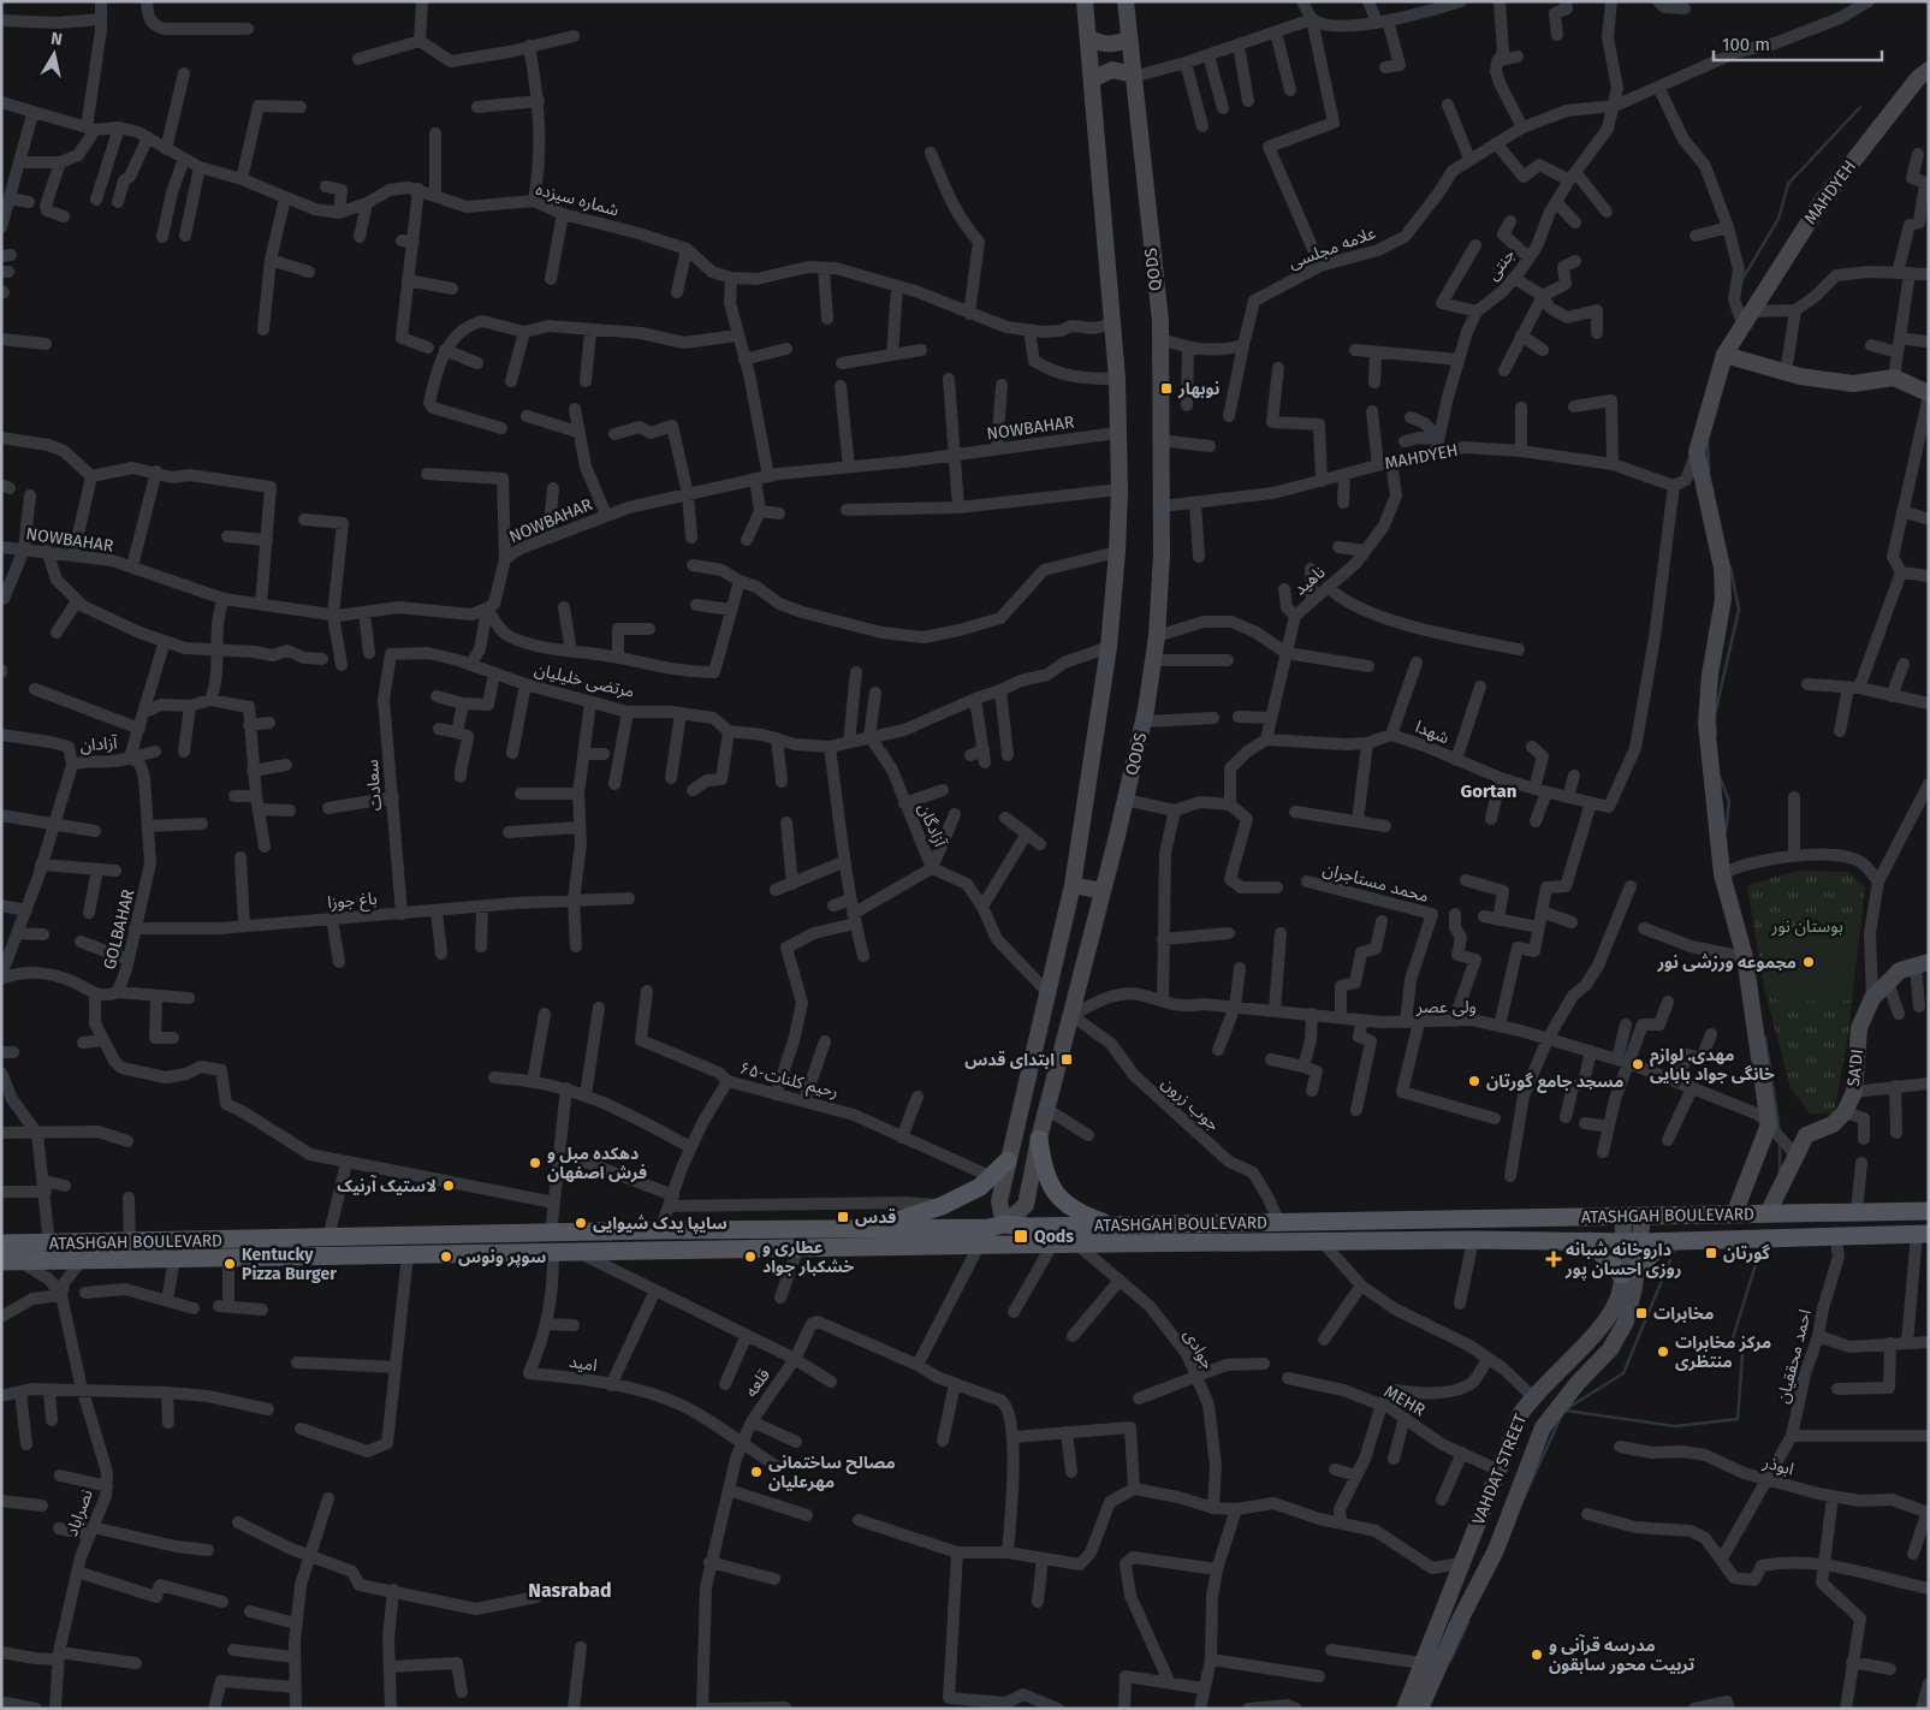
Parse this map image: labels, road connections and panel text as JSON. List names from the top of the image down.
{
  "streets": {
    "main road": [
      "MAHDYEH",
      "QODS",
      "SA'DI",
      "ATASHGAH BOULEVARD",
      "VAHDAT STREET"
    ],
    "street": [
      "شماره سیزده",
      "علامه مجلسی",
      "جنتی",
      "NOWBAHAR",
      "ناهید",
      "مرتضی خلیلیان",
      "شهدا",
      "آزادان",
      "سعادت",
      "آزادگان",
      "محمد مستاجران",
      "باغ جوزا",
      "GOLBAHAR",
      "ولی عصر",
      "۶۵-رحیم کلنات",
      "جوب زرون",
      "جوادی",
      "احمد محققیان",
      "امید",
      "قلعه",
      "MEHR",
      "ابوذر",
      "نصراباد"
    ]
  },
  "crossings": [
    ["MAHDYEH", "QODS"],
    ["MAHDYEH", "ناهید"],
    ["MAHDYEH", "شهدا"],
    ["علامه مجلسی", "جنتی"],
    ["QODS", "ولی عصر"],
    ["QODS", "جوب زرون"],
    ["QODS", "ATASHGAH BOULEVARD"],
    ["ناهید", "شهدا"],
    ["مرتضی خلیلیان", "سعادت"],
    ["مرتضی خلیلیان", "آزادگان"],
    ["آزادان", "GOLBAHAR"],
    ["سعادت", "باغ جوزا"],
    ["محمد مستاجران", "ولی عصر"],
    ["باغ جوزا", "GOLBAHAR"],
    ["ولی عصر", "SA'DI"],
    ["ولی عصر", "جوب زرون"],
    ["SA'DI", "ATASHGAH BOULEVARD"],
    ["۶۵-رحیم کلنات", "ATASHGAH BOULEVARD"],
    ["جوب زرون", "ATASHGAH BOULEVARD"],
    ["ATASHGAH BOULEVARD", "جوادی"],
    ["ATASHGAH BOULEVARD", "احمد محققیان"],
    ["ATASHGAH BOULEVARD", "امید"],
    ["ATASHGAH BOULEVARD", "VAHDAT STREET"],
    ["احمد محققیان", "ابوذر"],
    ["امید", "قلعه"],
    ["MEHR", "VAHDAT STREET"]
  ],
  "districts": ["Gortan", "Nasrabad"],
  "parks": ["بوستان نور"],
  "places": {
    "transit": [
      "نوبهار",
      "ابتدای قدس",
      "قدس",
      "Qods",
      "گورتان",
      "مخابرات"
    ],
    "other": [
      "مجموعه ورزشی نور",
      "مهدی. لوازم خانگی جواد بابایی",
      "مسجد جامع گورتان",
      "دهکده مبل و فرش اصفهان",
      "لاستیک آرنیک",
      "سایپا یدک شیوایی",
      "سوپر ونوس",
      "عطاری و خشکبار جواد",
      "Kentucky Pizza Burger",
      "مرکز مخابرات منتظری",
      "مصالح ساختمانی مهرعلیان",
      "مدرسه قرآنی و تربیت محور سابقون"
    ],
    "health": ["داروخانه شبانه روزی احسان پور"]
  },
  "scale_bar": "100 m",
  "north": "top"
}
